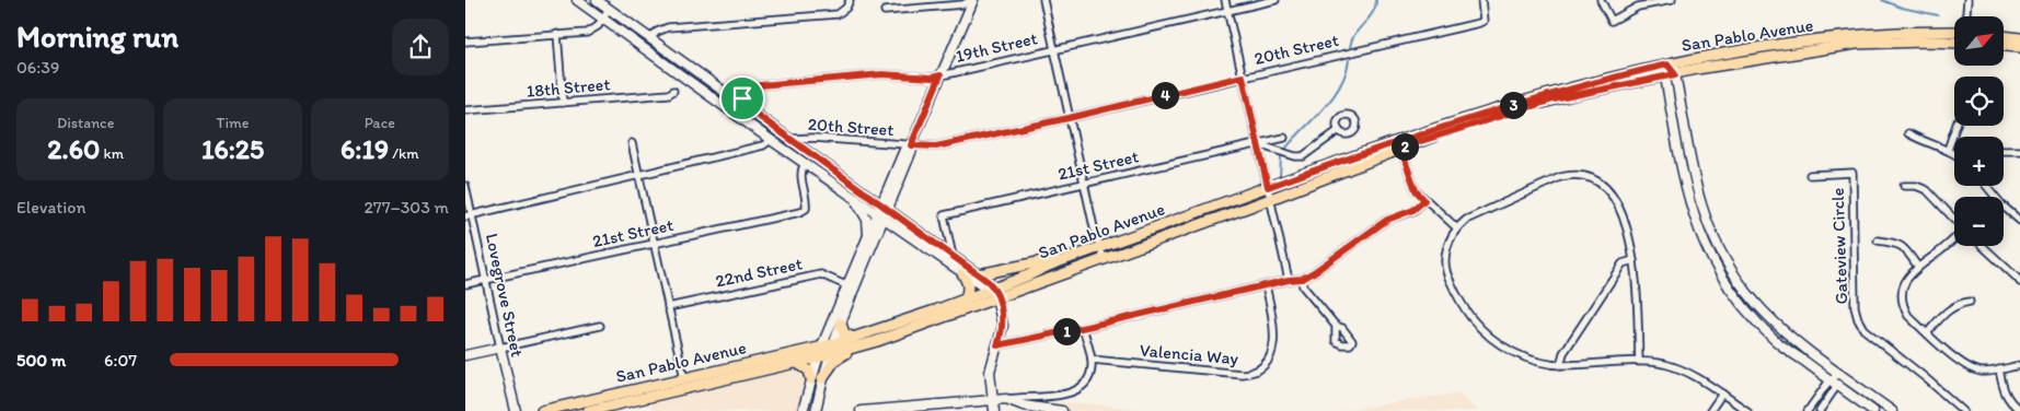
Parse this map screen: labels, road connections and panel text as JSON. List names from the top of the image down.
{
  "streets": {
    "main road": ["San Pablo Avenue", "Lovegrove Street"],
    "street": [
      "19th Street",
      "20th Street",
      "18th Street",
      "21st Street",
      "Gateview Circle",
      "22nd Street",
      "Valencia Way"
    ]
  },
  "crossings": [
    ["21st Street", "Lovegrove Street"]
  ],
  "north": "top right",
  "page": {
    "heading": ["Morning run", "06:39"],
    "map_buttons": ["+", "−"],
    "pins": [
      "4",
      "3",
      "2",
      "1"
    ],
    "stats": [
      ["Distance", "2.60 km"],
      ["Time", "16:25"],
      ["Pace", "6:19 /km"]
    ],
    "chart": ["Elevation", "277–303 m"],
    "list": [
      {
        "name": "500 m",
        "note": "6:07"
      }
    ]
  }
}
